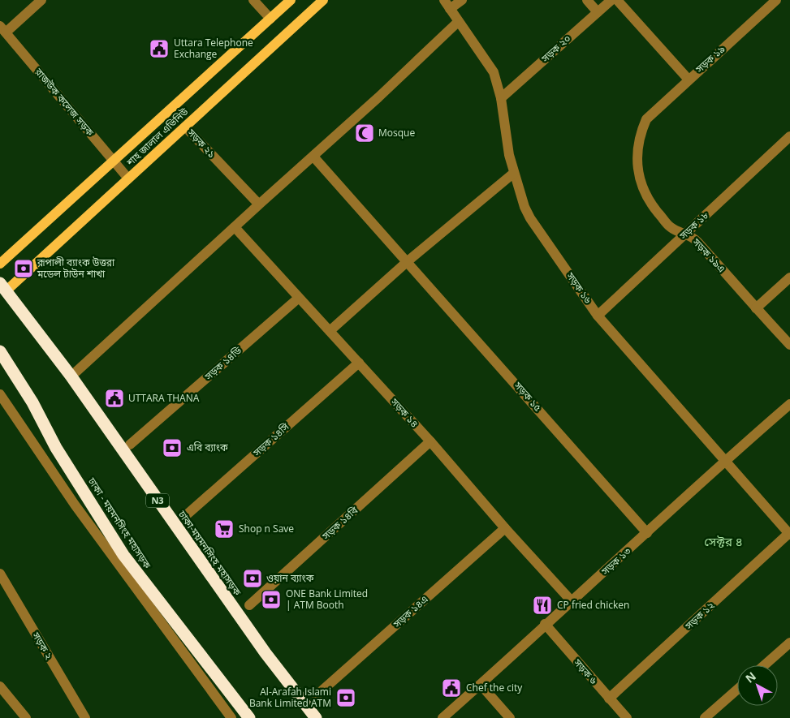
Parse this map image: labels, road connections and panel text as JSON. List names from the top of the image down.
{
  "streets": {
    "highway": ["N3", "ঢাকা - ময়মনসিংহ মহাসড়ক", "ঢাকা-ময়মনসিংহ মহাসড়ক"],
    "main road": ["শাহ জালাল এভিনিউ"],
    "street": [
      "সড়ক ২০",
      "সড়ক ১৯",
      "রাজউক কলেজ সড়ক",
      "সড়ক ২১",
      "সড়ক ১৮",
      "সড়ক ১৯এ",
      "সড়ক ১৬",
      "সড়ক ১৪ডি",
      "সড়ক ১৫",
      "সড়ক ১৪",
      "সড়ক ১৪সি",
      "সড়ক ১৪বি",
      "সড়ক ১৩",
      "সড়ক ১৪এ",
      "সড়ক ১২",
      "সড়ক ২",
      "সড়ক ৬"
    ]
  },
  "crossings": [
    ["সড়ক ২০", "সড়ক ১৬"],
    ["সড়ক ১৯", "সড়ক ১৯এ"],
    ["রাজউক কলেজ সড়ক", "শাহ জালাল এভিনিউ"],
    ["শাহ জালাল এভিনিউ", "সড়ক ২১"],
    ["শাহ জালাল এভিনিউ", "ঢাকা-ময়মনসিংহ মহাসড়ক"],
    ["সড়ক ২১", "সড়ক ১৬"],
    ["সড়ক ২১", "সড়ক ১৫"],
    ["সড়ক ২১", "সড়ক ১৪"],
    ["সড়ক ১৮", "সড়ক ১৯এ"],
    ["সড়ক ১৮", "সড়ক ১৬"],
    ["সড়ক ১৬", "সড়ক ১৩"],
    ["সড়ক ১৬", "সড়ক ১২"],
    ["সড়ক ১৪ডি", "সড়ক ১৪"],
    ["সড়ক ১৫", "সড়ক ১৩"],
    ["সড়ক ১৪", "সড়ক ১৪সি"],
    ["সড়ক ১৪", "সড়ক ১৪বি"],
    ["সড়ক ১৪", "সড়ক ১৩"],
    ["সড়ক ১৪", "সড়ক ১৪এ"],
    ["সড়ক ১৩", "সড়ক ৬"],
    ["সড়ক ১২", "সড়ক ৬"]
  ],
  "districts": ["সেক্টর ৪"],
  "places": {
    "public building": ["Uttara Telephone Exchange", "UTTARA THANA", "Chef the city"],
    "mosque": ["Mosque"],
    "bank": [
      "রূপালী ব্যাংক উত্তরা মডেল টাউন শাখা",
      "এবি ব্যাংক",
      "ওয়ান ব্যাংক",
      "ONE Bank Limited | ATM Booth",
      "Al-Arafah Islami Bank Limited ATM"
    ],
    "supermarket": ["Shop n Save"],
    "restaurant": ["CP fried chicken"]
  },
  "north": "top left"
}
